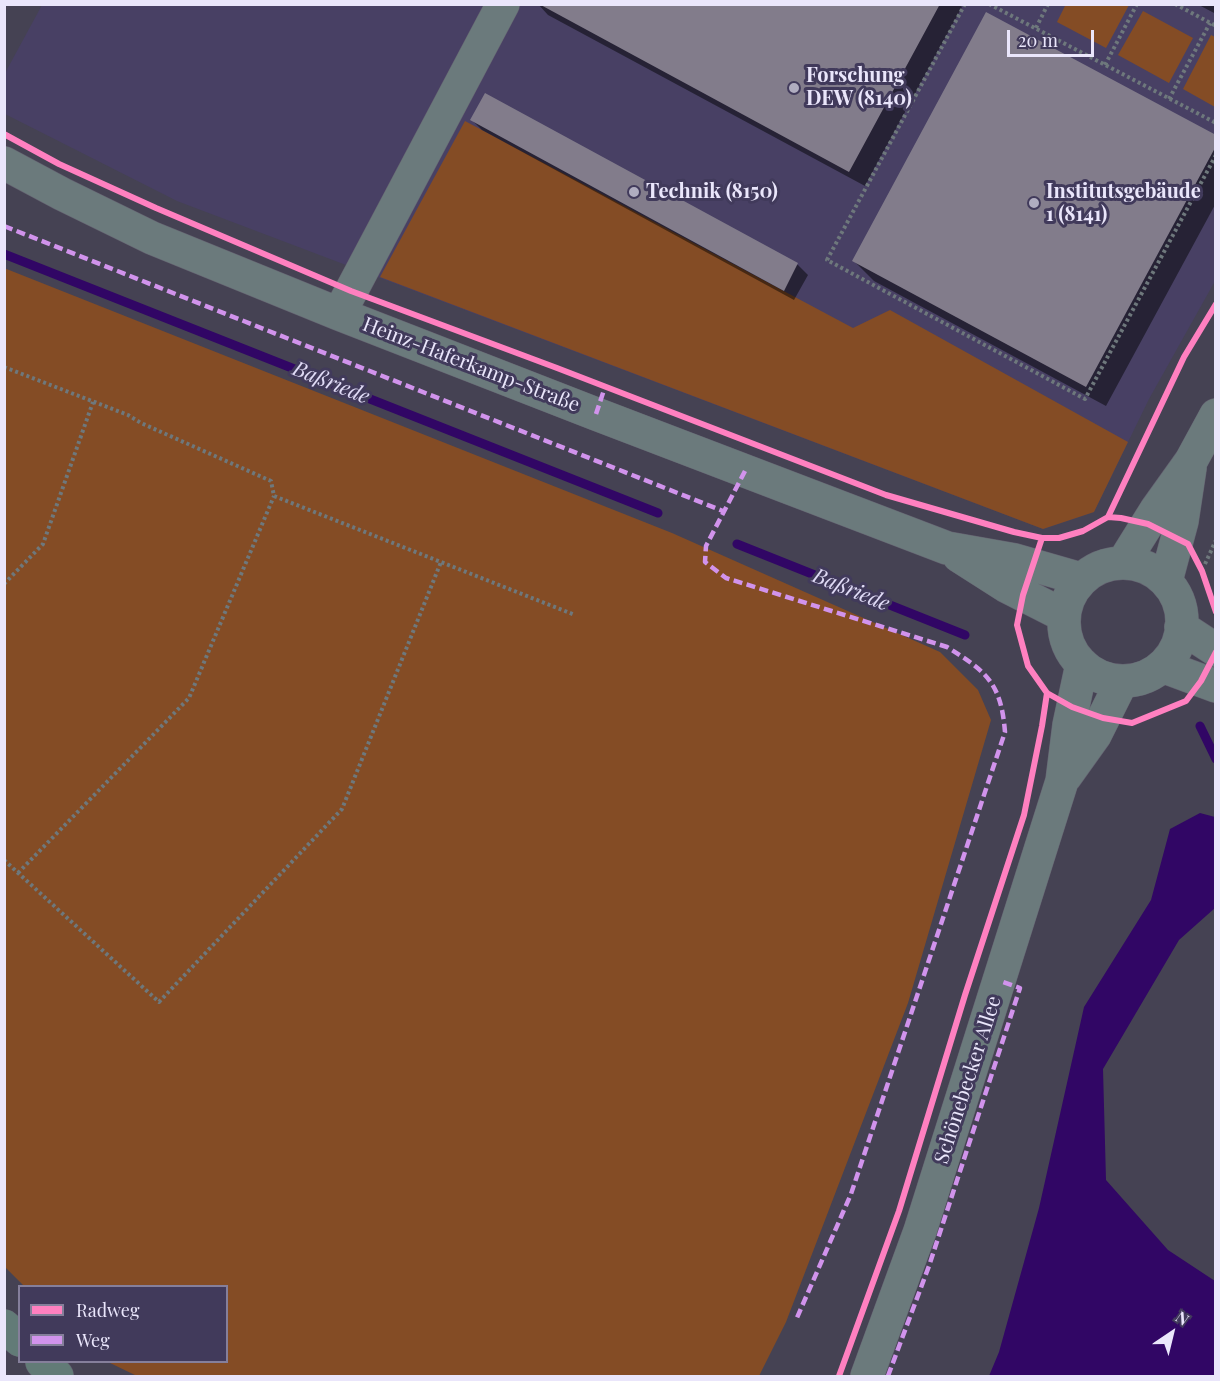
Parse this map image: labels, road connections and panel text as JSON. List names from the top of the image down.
{
  "streets": {
    "street": ["Heinz-Haferkamp-Straße", "Schönebecker Allee"]
  },
  "crossings": [
    ["Heinz-Haferkamp-Straße", "Schönebecker Allee"]
  ],
  "water": ["Baßriede"],
  "places": ["Forschung DEW (8140)", "Technik (8150)", "Institutsgebäude 1 (8141)"],
  "legend": ["Radweg", "Weg"],
  "scale_bar": "20 m",
  "north": "top right"
}
